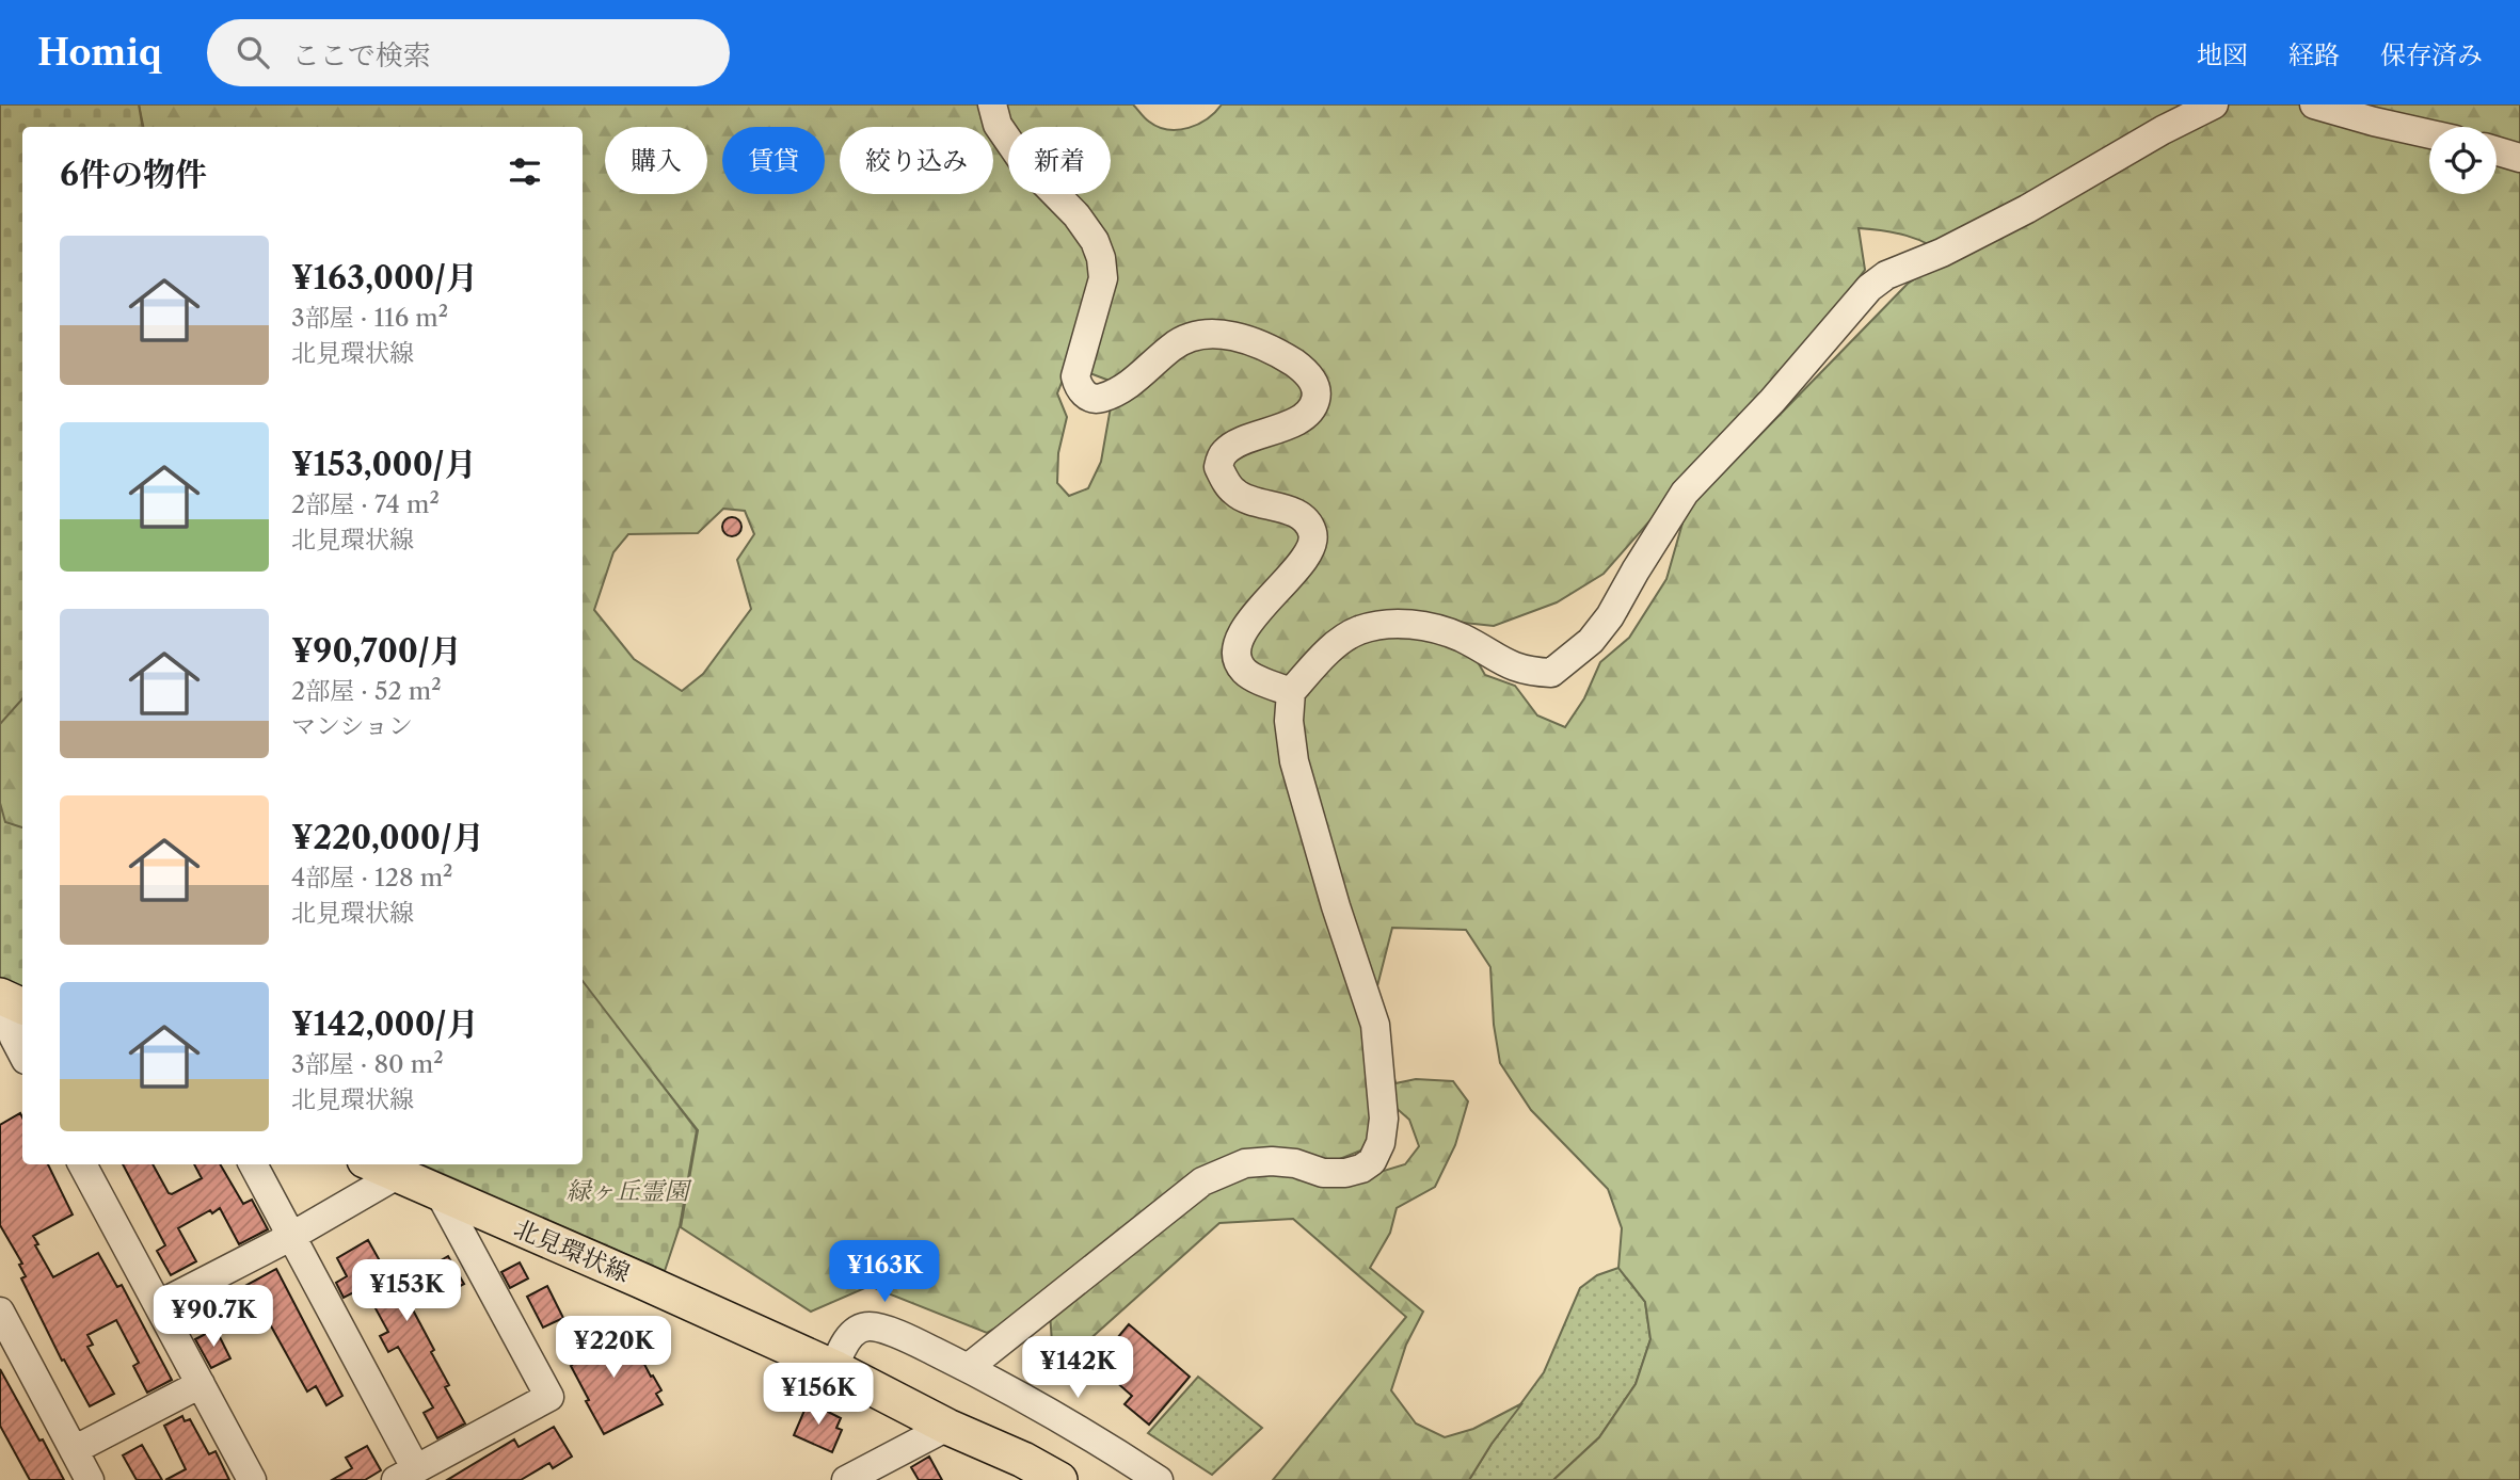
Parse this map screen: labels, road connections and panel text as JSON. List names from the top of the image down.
{
  "streets": {
    "main road": ["北見環状線"]
  },
  "parks": ["緑ヶ丘霊園"],
  "page": {
    "header": "Homiq",
    "search": "ここで検索",
    "nav": ["地図", "経路", "保存済み"],
    "chip": [
      "購入",
      "賃貸",
      "絞り込み",
      "新着"
    ],
    "heading": "6件の物件",
    "list": [
      {
        "name": "¥163,000/月",
        "note": "3部屋 · 116 m² · 北見環状線"
      },
      {
        "name": "¥153,000/月",
        "note": "2部屋 · 74 m² · 北見環状線"
      },
      {
        "name": "¥90,700/月",
        "note": "2部屋 · 52 m² · マンション"
      },
      {
        "name": "¥220,000/月",
        "note": "4部屋 · 128 m² · 北見環状線"
      },
      {
        "name": "¥142,000/月",
        "note": "3部屋 · 80 m² · 北見環状線"
      }
    ],
    "price": [
      "¥163K",
      "¥153K",
      "¥90.7K",
      "¥220K",
      "¥142K",
      "¥156K"
    ]
  }
}
